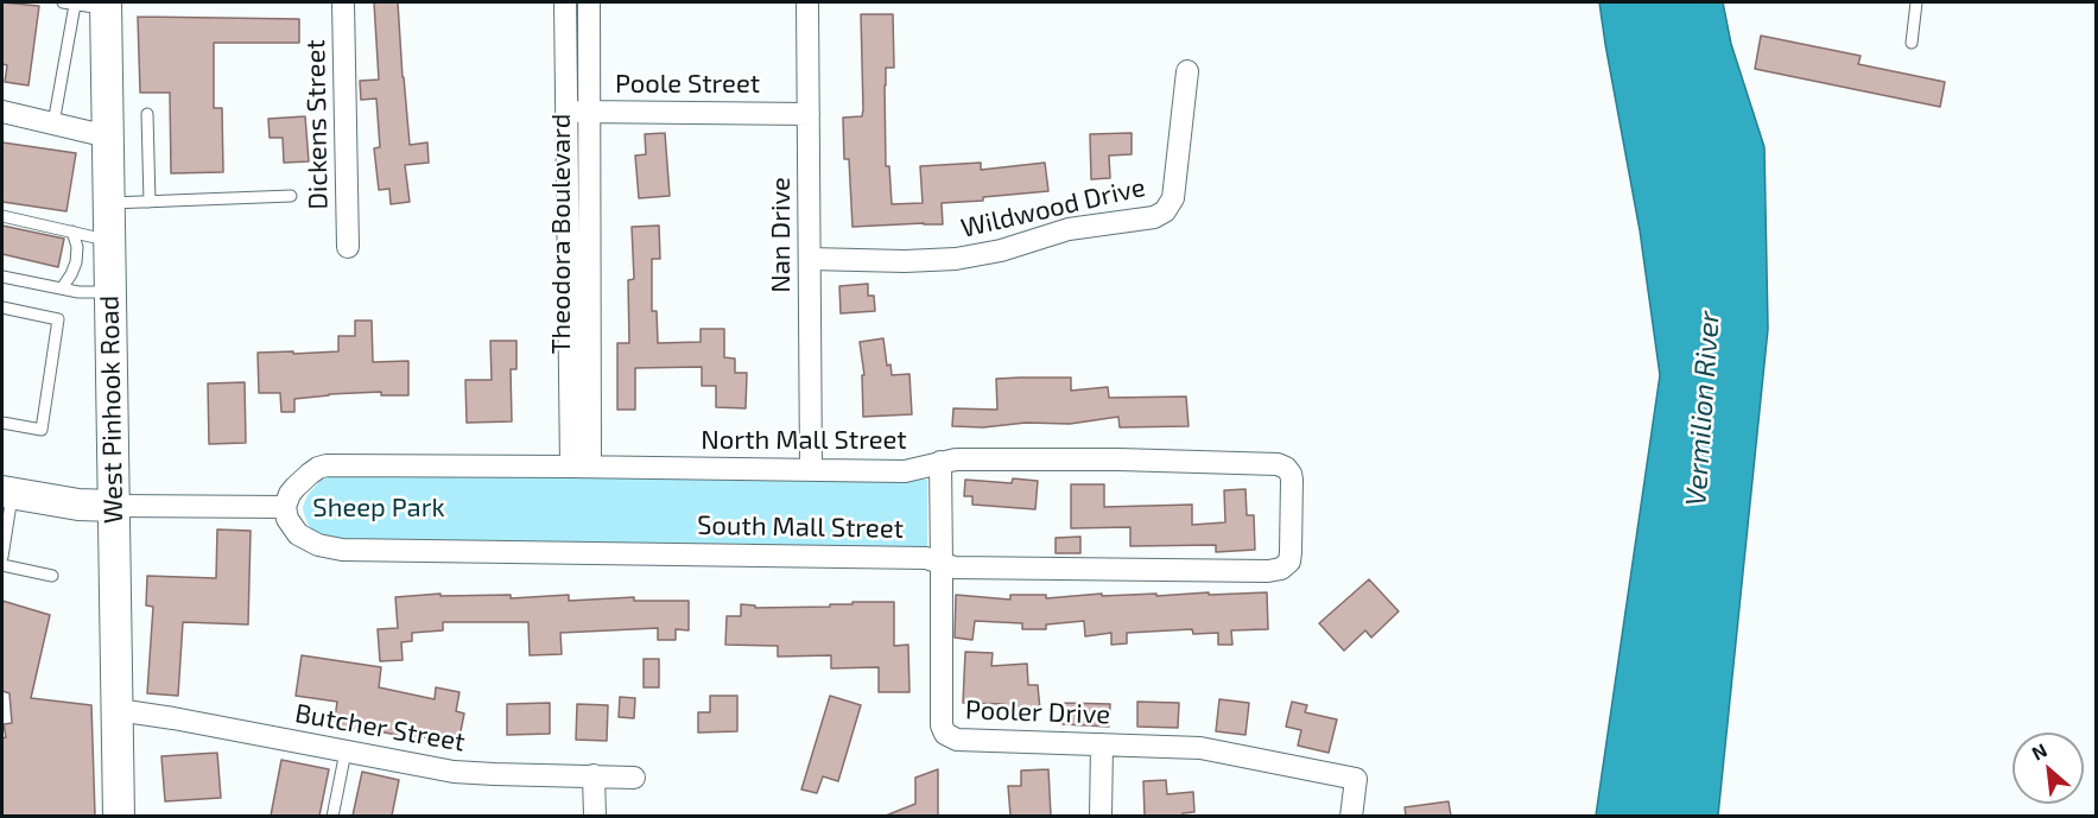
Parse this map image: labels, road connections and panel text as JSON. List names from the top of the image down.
{
  "streets": {
    "main road": ["West Pinhook Road"],
    "street": [
      "Poole Street",
      "Dickens Street",
      "Wildwood Drive",
      "Theodora Boulevard",
      "Nan Drive",
      "North Mall Street",
      "South Mall Street",
      "Pooler Drive",
      "Butcher Street"
    ]
  },
  "crossings": [
    ["Poole Street", "Theodora Boulevard"],
    ["Poole Street", "Nan Drive"],
    ["Wildwood Drive", "Nan Drive"],
    ["Theodora Boulevard", "North Mall Street"],
    ["Nan Drive", "North Mall Street"],
    ["West Pinhook Road", "Butcher Street"],
    ["North Mall Street", "South Mall Street"],
    ["North Mall Street", "Pooler Drive"],
    ["South Mall Street", "Pooler Drive"]
  ],
  "water": ["Vermilion River"],
  "parks": ["Sheep Park"],
  "north": "top left"
}
